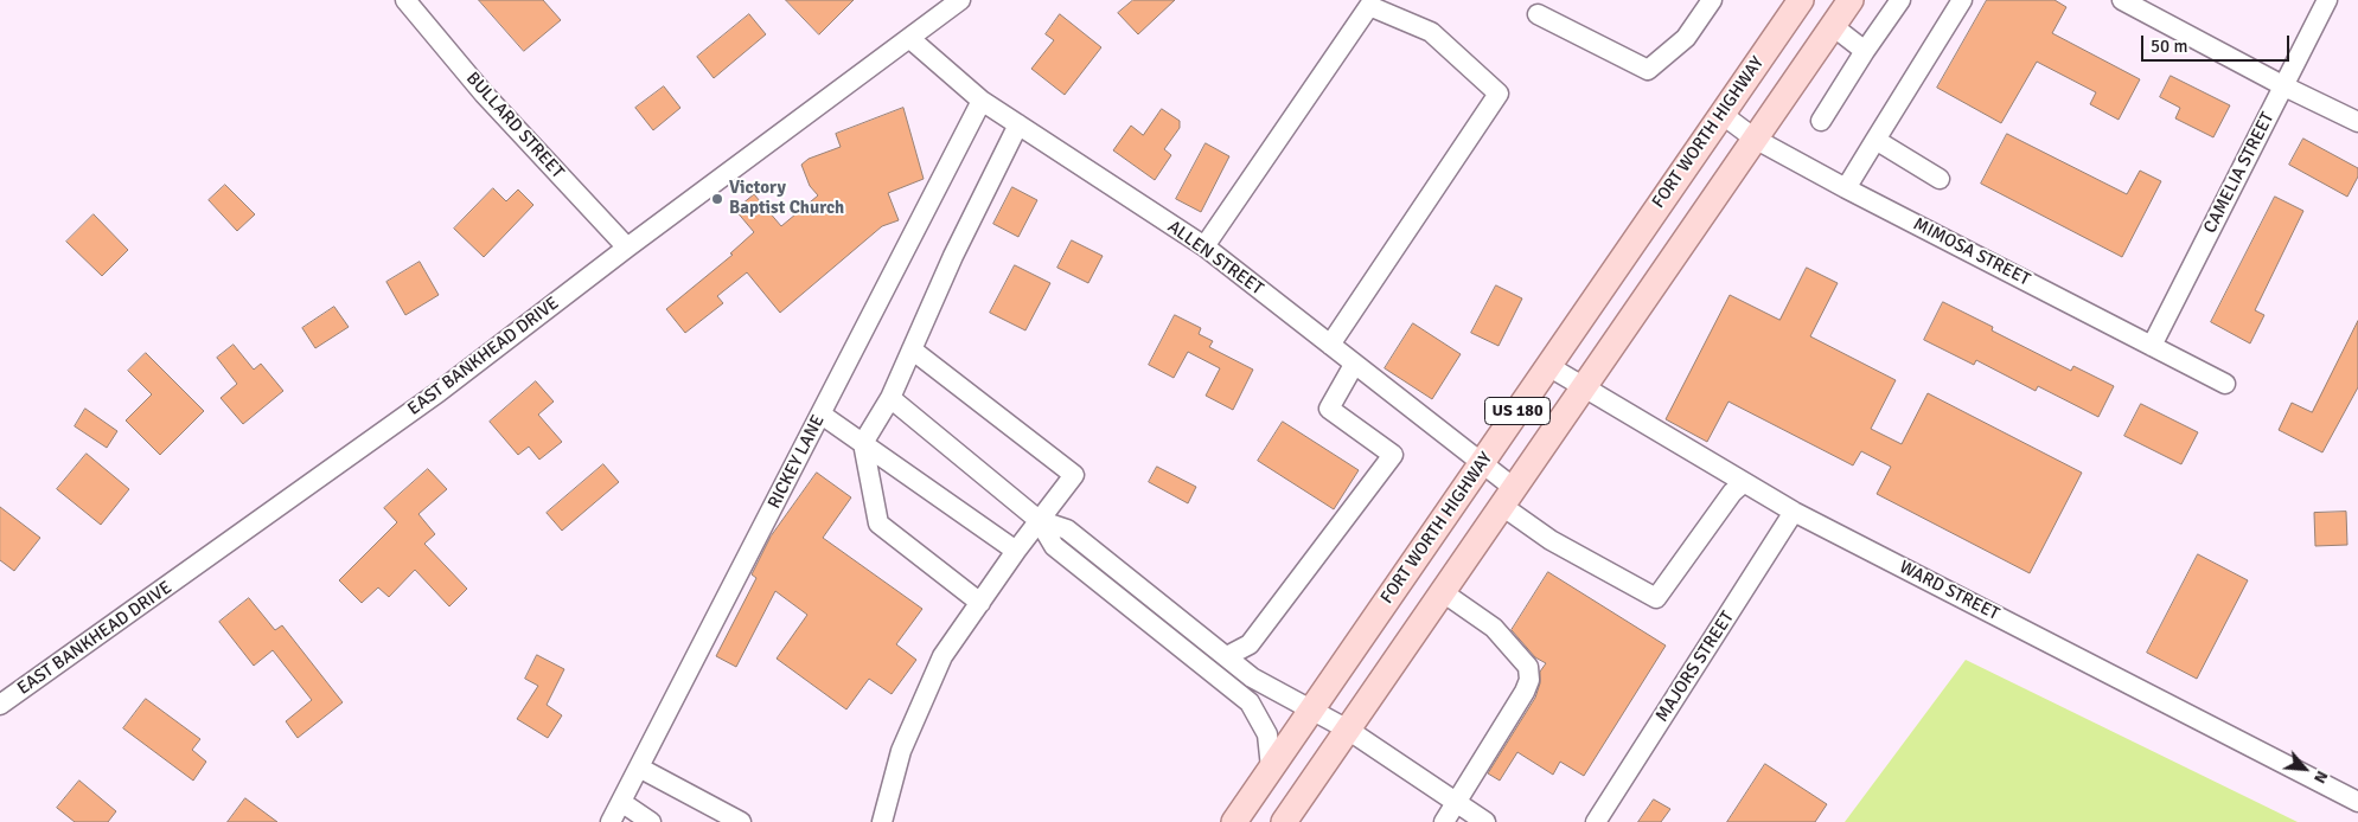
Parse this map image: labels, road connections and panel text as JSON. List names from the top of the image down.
{
  "streets": {
    "main road": ["FORT WORTH HIGHWAY", "US 180"],
    "street": [
      "BULLARD STREET",
      "CAMELIA STREET",
      "MIMOSA STREET",
      "ALLEN STREET",
      "EAST BANKHEAD DRIVE",
      "RICKEY LANE",
      "WARD STREET",
      "MAJORS STREET"
    ]
  },
  "crossings": [
    ["BULLARD STREET", "EAST BANKHEAD DRIVE"],
    ["FORT WORTH HIGHWAY", "MIMOSA STREET"],
    ["FORT WORTH HIGHWAY", "ALLEN STREET"],
    ["FORT WORTH HIGHWAY", "WARD STREET"],
    ["CAMELIA STREET", "MIMOSA STREET"],
    ["MIMOSA STREET", "US 180"],
    ["ALLEN STREET", "EAST BANKHEAD DRIVE"],
    ["ALLEN STREET", "US 180"],
    ["ALLEN STREET", "RICKEY LANE"],
    ["ALLEN STREET", "WARD STREET"],
    ["US 180", "WARD STREET"],
    ["WARD STREET", "MAJORS STREET"]
  ],
  "places": ["Victory Baptist Church"],
  "scale_bar": "50 m",
  "north": "bottom right"
}
